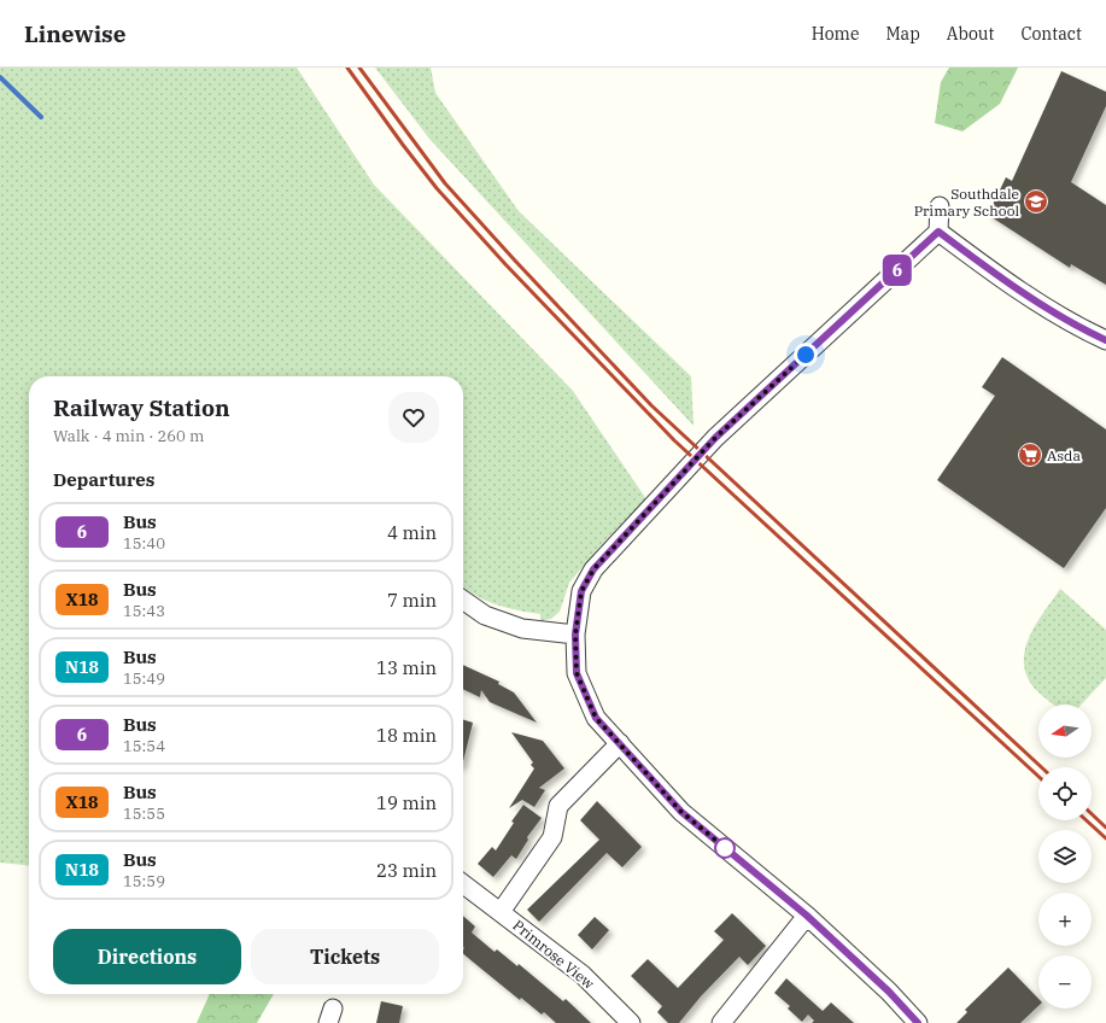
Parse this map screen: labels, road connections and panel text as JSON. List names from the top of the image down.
{
  "streets": {
    "street": ["Primrose View"]
  },
  "places": {
    "school or university": ["Southdale Primary School"],
    "supermarket": ["Asda"]
  },
  "lines": ["bus line 6"],
  "north": "left",
  "page": {
    "header": "Linewise",
    "nav": [
      "Home",
      "Map",
      "About",
      "Contact"
    ],
    "on_map": "6",
    "heading": [
      ["Railway Station", "Walk · 4 min · 260 m"],
      "Departures"
    ],
    "list": [
      {
        "mark": "6",
        "name": "Bus",
        "note": "15:40",
        "value": "4 min"
      },
      {
        "mark": "X18",
        "name": "Bus",
        "note": "15:43",
        "value": "7 min"
      },
      {
        "mark": "N18",
        "name": "Bus",
        "note": "15:49",
        "value": "13 min"
      },
      {
        "mark": "6",
        "name": "Bus",
        "note": "15:54",
        "value": "18 min"
      },
      {
        "mark": "X18",
        "name": "Bus",
        "note": "15:55",
        "value": "19 min"
      },
      {
        "mark": "N18",
        "name": "Bus",
        "note": "15:59",
        "value": "23 min"
      }
    ],
    "map_buttons": ["+", "−"],
    "buttons": ["Directions", "Tickets"]
  }
}
